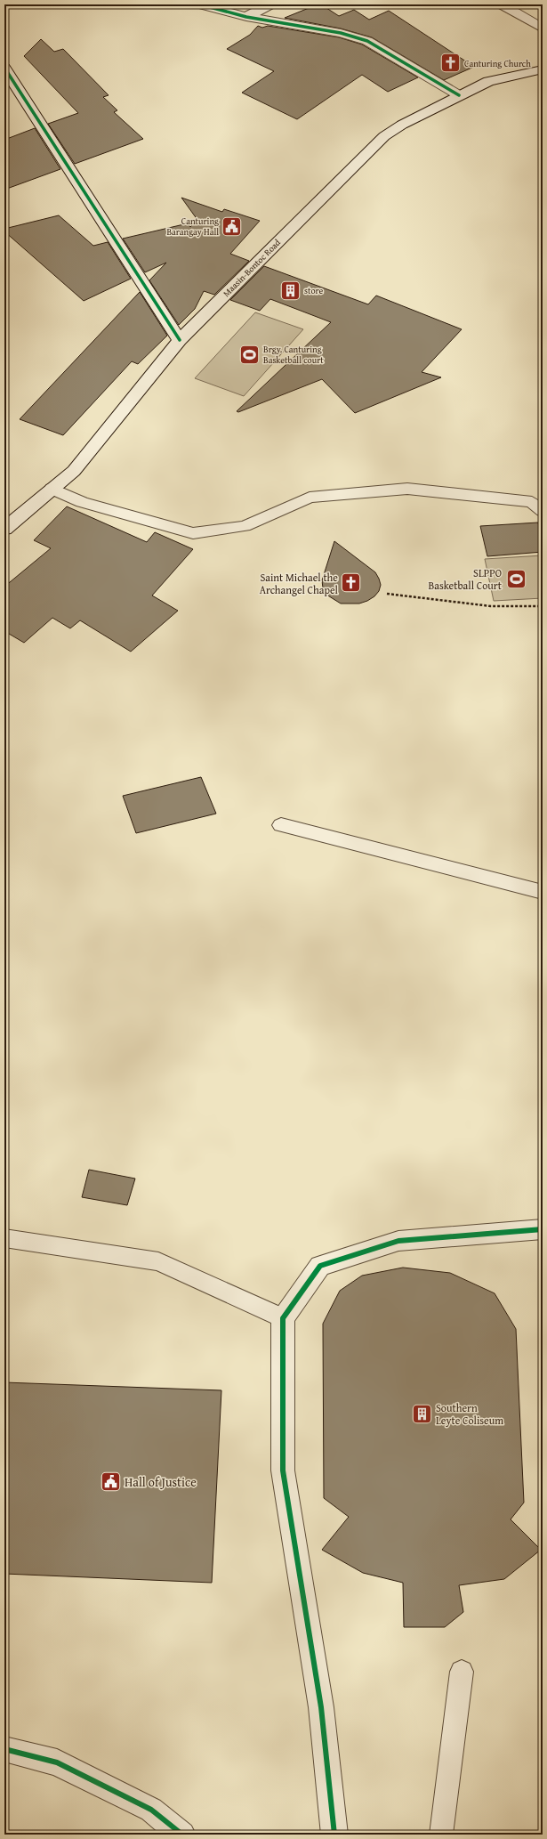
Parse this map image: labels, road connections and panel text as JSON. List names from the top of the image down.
{
  "streets": {
    "street": ["Maasin-Bontoc Road"]
  },
  "places": {
    "church": ["Canturing Church", "Saint Michael the Archangel Chapel"],
    "public building": ["Canturing Barangay Hall", "Hall of Justice"],
    "building": ["store", "Southern Leyte Coliseum"],
    "sports": ["Brgy. Canturing Basketball court", "SLPPO Basketball Court"]
  }
}
